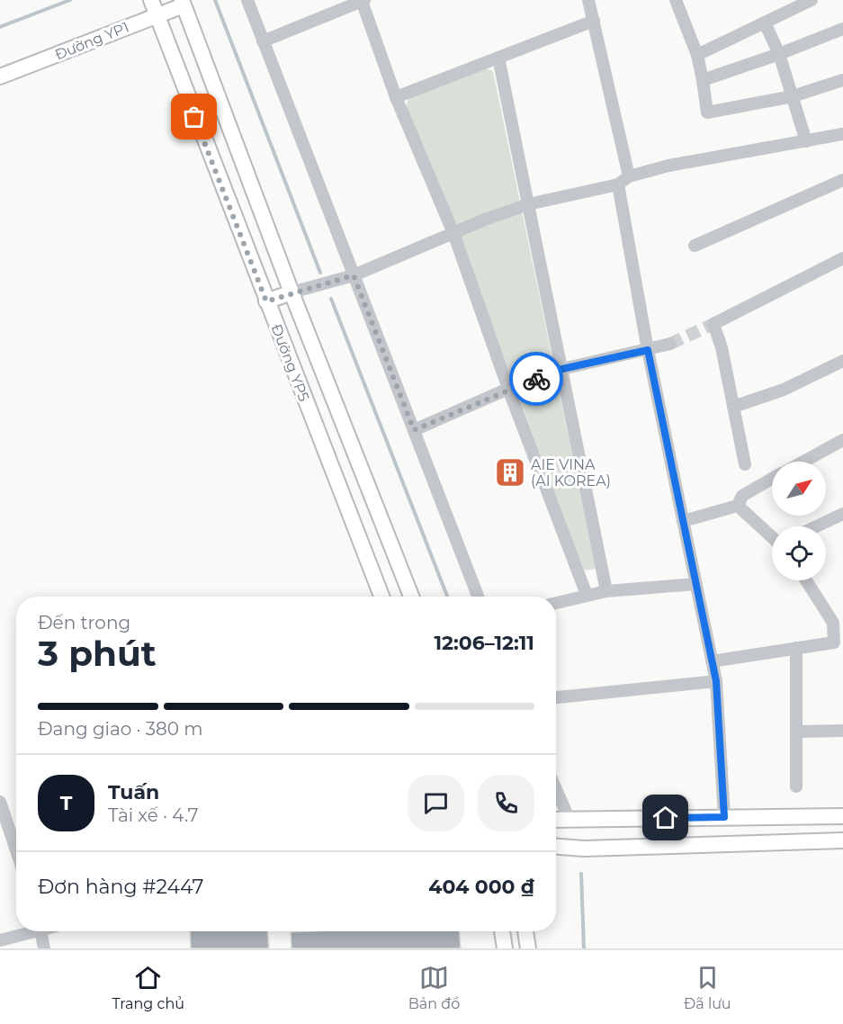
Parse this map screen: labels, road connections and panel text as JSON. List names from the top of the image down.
{
  "streets": {
    "main road": ["Đường YP1", "Đường YP5"]
  },
  "crossings": [
    ["Đường YP1", "Đường YP5"]
  ],
  "places": {
    "building": ["AIE VINA (AI KOREA)"]
  },
  "north": "top right",
  "page": {
    "heading": ["3 phút", "Đến trong", "12:06–12:11"],
    "panel": [
      "Tuấn",
      "Tài xế · 4.7",
      "Đơn hàng #2447",
      "404 000 ₫"
    ],
    "bar": "Đang giao · 380 m",
    "round": "T",
    "tabs": ["Trang chủ", "Bản đồ", "Đã lưu"]
  }
}
